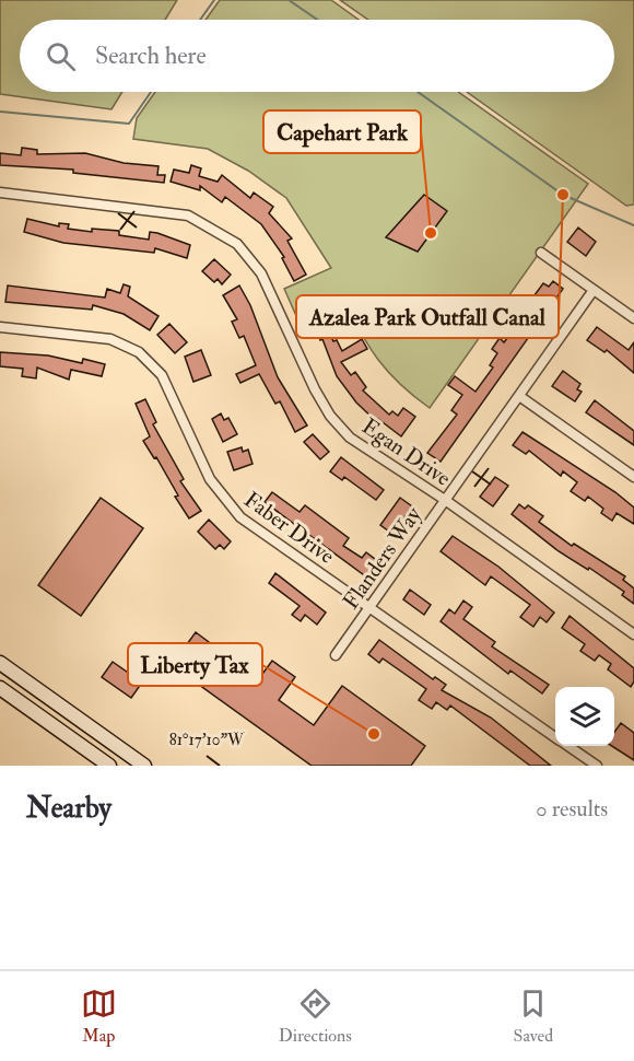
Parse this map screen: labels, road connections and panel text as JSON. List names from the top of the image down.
{
  "streets": {
    "street": ["Egan Drive", "Faber Drive", "Flanders Way"]
  },
  "crossings": [
    ["Egan Drive", "Flanders Way"],
    ["Faber Drive", "Flanders Way"]
  ],
  "places": ["Azalea Park Outfall Canal", "Capehart Park", "Liberty Tax"],
  "page": {
    "search": "Search here",
    "heading": ["Nearby", "0 results"],
    "nav": ["Map", "Directions", "Saved"]
  },
  "coordinates": ["81°17'10\"W"]
}
